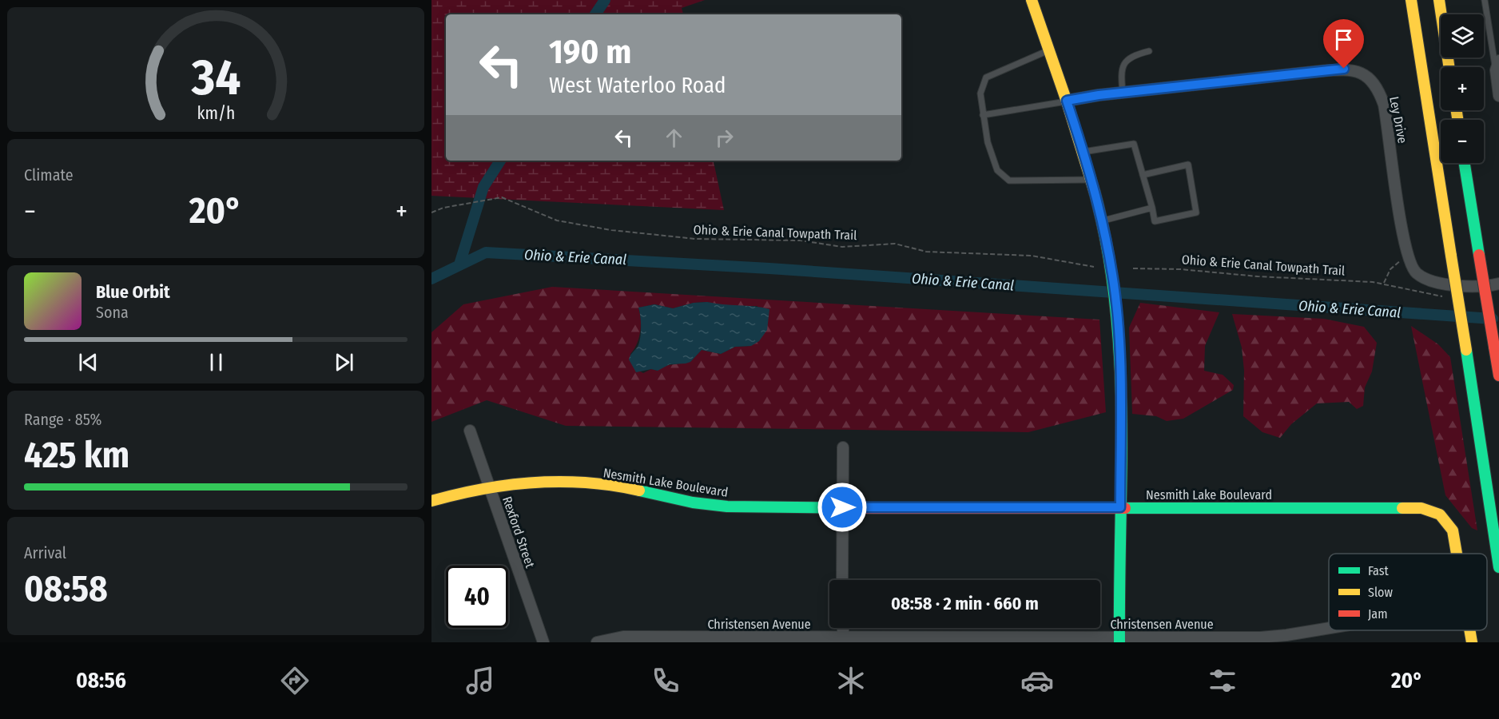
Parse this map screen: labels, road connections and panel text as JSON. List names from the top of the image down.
{
  "streets": {
    "main road": ["Nesmith Lake Boulevard"],
    "street": ["Ley Drive", "Rexford Street", "Christensen Avenue"],
    "path": ["Ohio & Erie Canal Towpath Trail"]
  },
  "crossings": [
    ["Nesmith Lake Boulevard", "Rexford Street"]
  ],
  "water": ["Ohio & Erie Canal"],
  "legend": ["Fast", "Slow", "Jam"],
  "page": {
    "map_buttons": ["+", "−"],
    "turn": ["190 m", "West Waterloo Road"],
    "tile": [
      "Climate",
      ["Range · 85%", "425 km"],
      ["Arrival", "08:58"]
    ],
    "heat": ["−", "20°", "+"],
    "song": ["Blue Orbit", "Sona"],
    "limit": "40",
    "trip": "08:58 · 2 min · 660 m",
    "tabs": ["08:56", "20°"],
    "gauge": ["34", "km/h"]
  }
}
